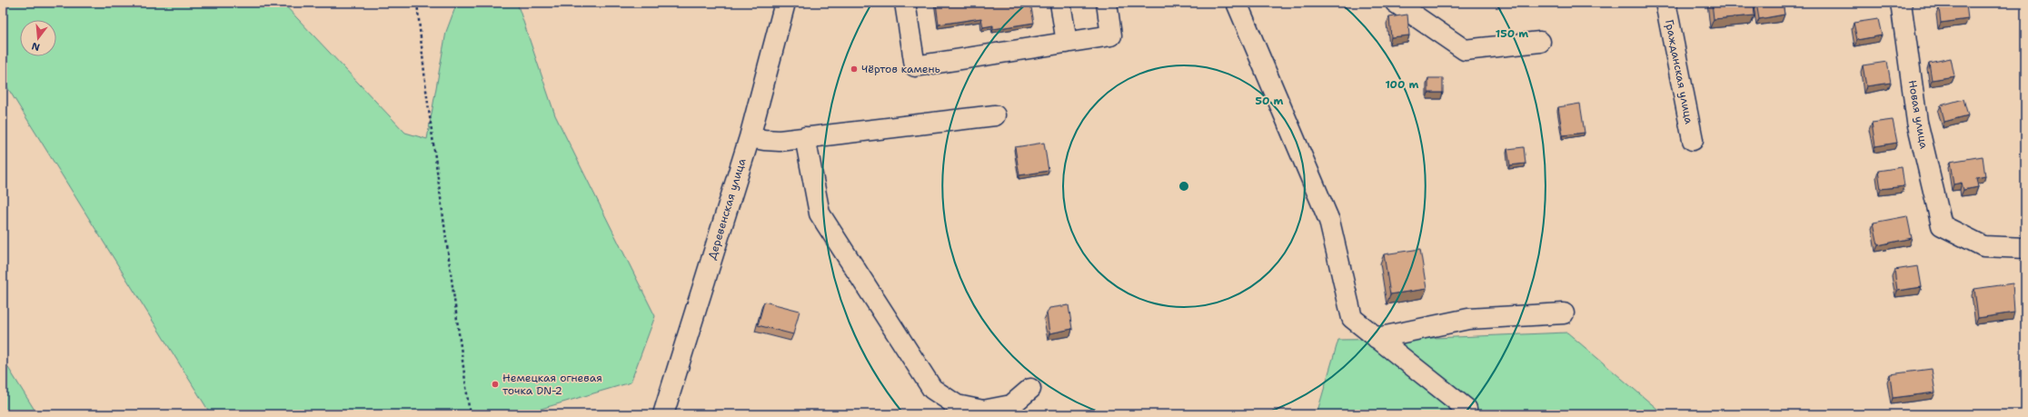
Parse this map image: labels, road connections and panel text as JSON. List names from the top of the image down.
{
  "streets": {
    "street": ["Гражданская улица", "Новая улица", "Деревенская улица"]
  },
  "places": ["Чёртов камень", "Немецкая огневая точка DN-2"],
  "north": "bottom",
  "rings": ["150 m", "100 m", "50 m"]
}
